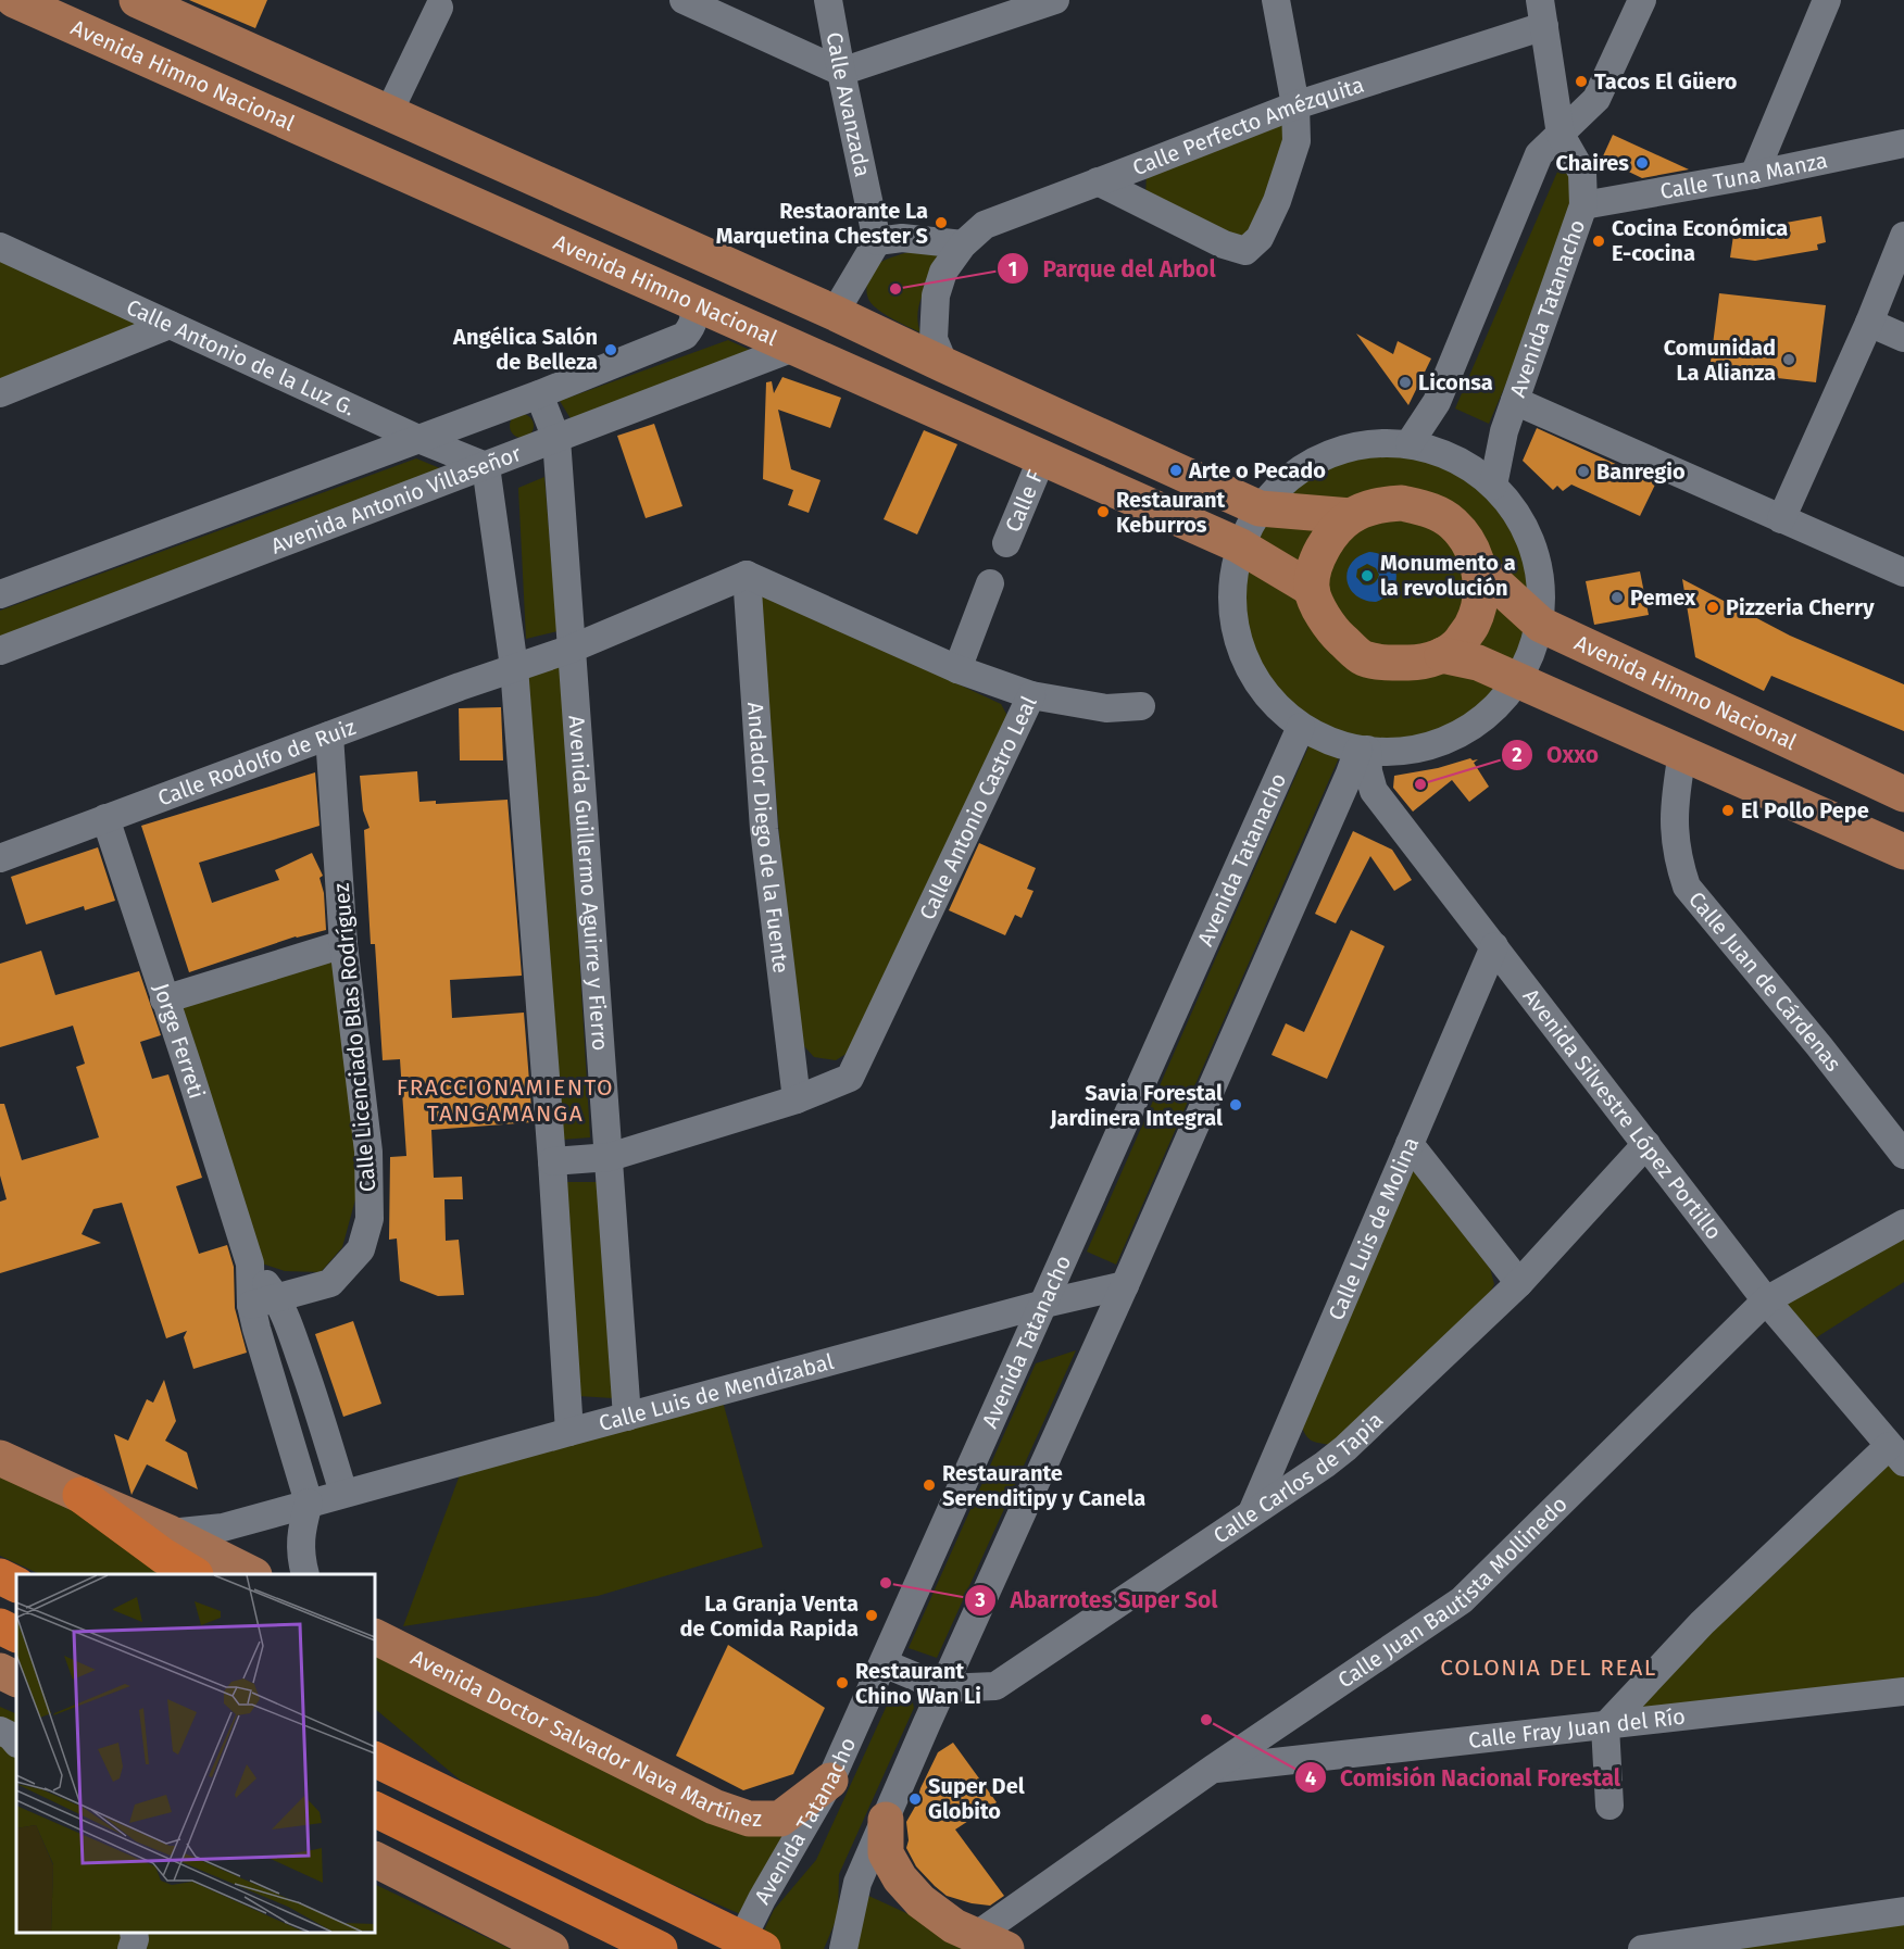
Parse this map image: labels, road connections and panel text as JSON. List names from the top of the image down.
{
  "streets": {
    "main road": ["Avenida Himno Nacional", "Avenida Doctor Salvador Nava Martínez"],
    "street": [
      "Calle Avanzada",
      "Calle Perfecto Amézquita",
      "Calle Tuna Manza",
      "Avenida Tatanacho",
      "Calle Antonio de la Luz G.",
      "Avenida Antonio Villaseñor",
      "Calle F",
      "Calle Rodolfo de Ruiz",
      "Calle Antonio Castro Leal",
      "Andador Diego de la Fuente",
      "Avenida Guillermo Aguirre y Fierro",
      "Calle Juan de Cárdenas",
      "Calle Licenciado Blas Rodríguez",
      "Jorge Ferreti",
      "Avenida Silvestre López Portillo",
      "Calle Luis de Molina",
      "Calle Luis de Mendizabal",
      "Calle Carlos de Tapia",
      "Calle Juan Bautista Mollinedo",
      "Calle Fray Juan del Río"
    ]
  },
  "crossings": [
    ["Avenida Himno Nacional", "Avenida Antonio Villaseñor"],
    ["Avenida Himno Nacional", "Calle F"],
    ["Calle Tuna Manza", "Avenida Tatanacho"],
    ["Avenida Tatanacho", "Calle Luis de Mendizabal"],
    ["Avenida Tatanacho", "Calle Carlos de Tapia"],
    ["Avenida Tatanacho", "Avenida Doctor Salvador Nava Martínez"],
    ["Calle Antonio de la Luz G.", "Avenida Antonio Villaseñor"],
    ["Avenida Antonio Villaseñor", "Avenida Guillermo Aguirre y Fierro"],
    ["Calle Rodolfo de Ruiz", "Calle Licenciado Blas Rodríguez"],
    ["Calle Rodolfo de Ruiz", "Jorge Ferreti"],
    ["Calle Antonio Castro Leal", "Andador Diego de la Fuente"],
    ["Calle Antonio Castro Leal", "Avenida Guillermo Aguirre y Fierro"],
    ["Avenida Guillermo Aguirre y Fierro", "Calle Luis de Mendizabal"],
    ["Calle Licenciado Blas Rodríguez", "Jorge Ferreti"],
    ["Jorge Ferreti", "Calle Luis de Mendizabal"],
    ["Avenida Silvestre López Portillo", "Calle Luis de Molina"],
    ["Avenida Silvestre López Portillo", "Calle Carlos de Tapia"],
    ["Avenida Silvestre López Portillo", "Calle Juan Bautista Mollinedo"],
    ["Calle Luis de Molina", "Calle Carlos de Tapia"],
    ["Calle Juan Bautista Mollinedo", "Calle Fray Juan del Río"]
  ],
  "districts": ["FRACCIONAMIENTO TANGAMANGA", "COLONIA DEL REAL"],
  "places": [
    "Tacos El Güero",
    "Chaires",
    "Restaorante La Marquetina Chester S",
    "Cocina Económica E-cocina",
    "Parque del Arbol",
    "Angélica Salón de Belleza",
    "Comunidad La Alianza",
    "Liconsa",
    "Arte o Pecado",
    "Banregio",
    "Restaurant Keburros",
    "Monumento a la revolución",
    "Pemex",
    "Pizzeria Cherry",
    "Oxxo",
    "El Pollo Pepe",
    "Savia Forestal Jardinera Integral",
    "Restaurante Serenditipy y Canela",
    "Abarrotes Super Sol",
    "La Granja Venta de Comida Rapida",
    "Restaurant Chino Wan Li",
    "Comisión Nacional Forestal",
    "Super Del Globito"
  ]
}
